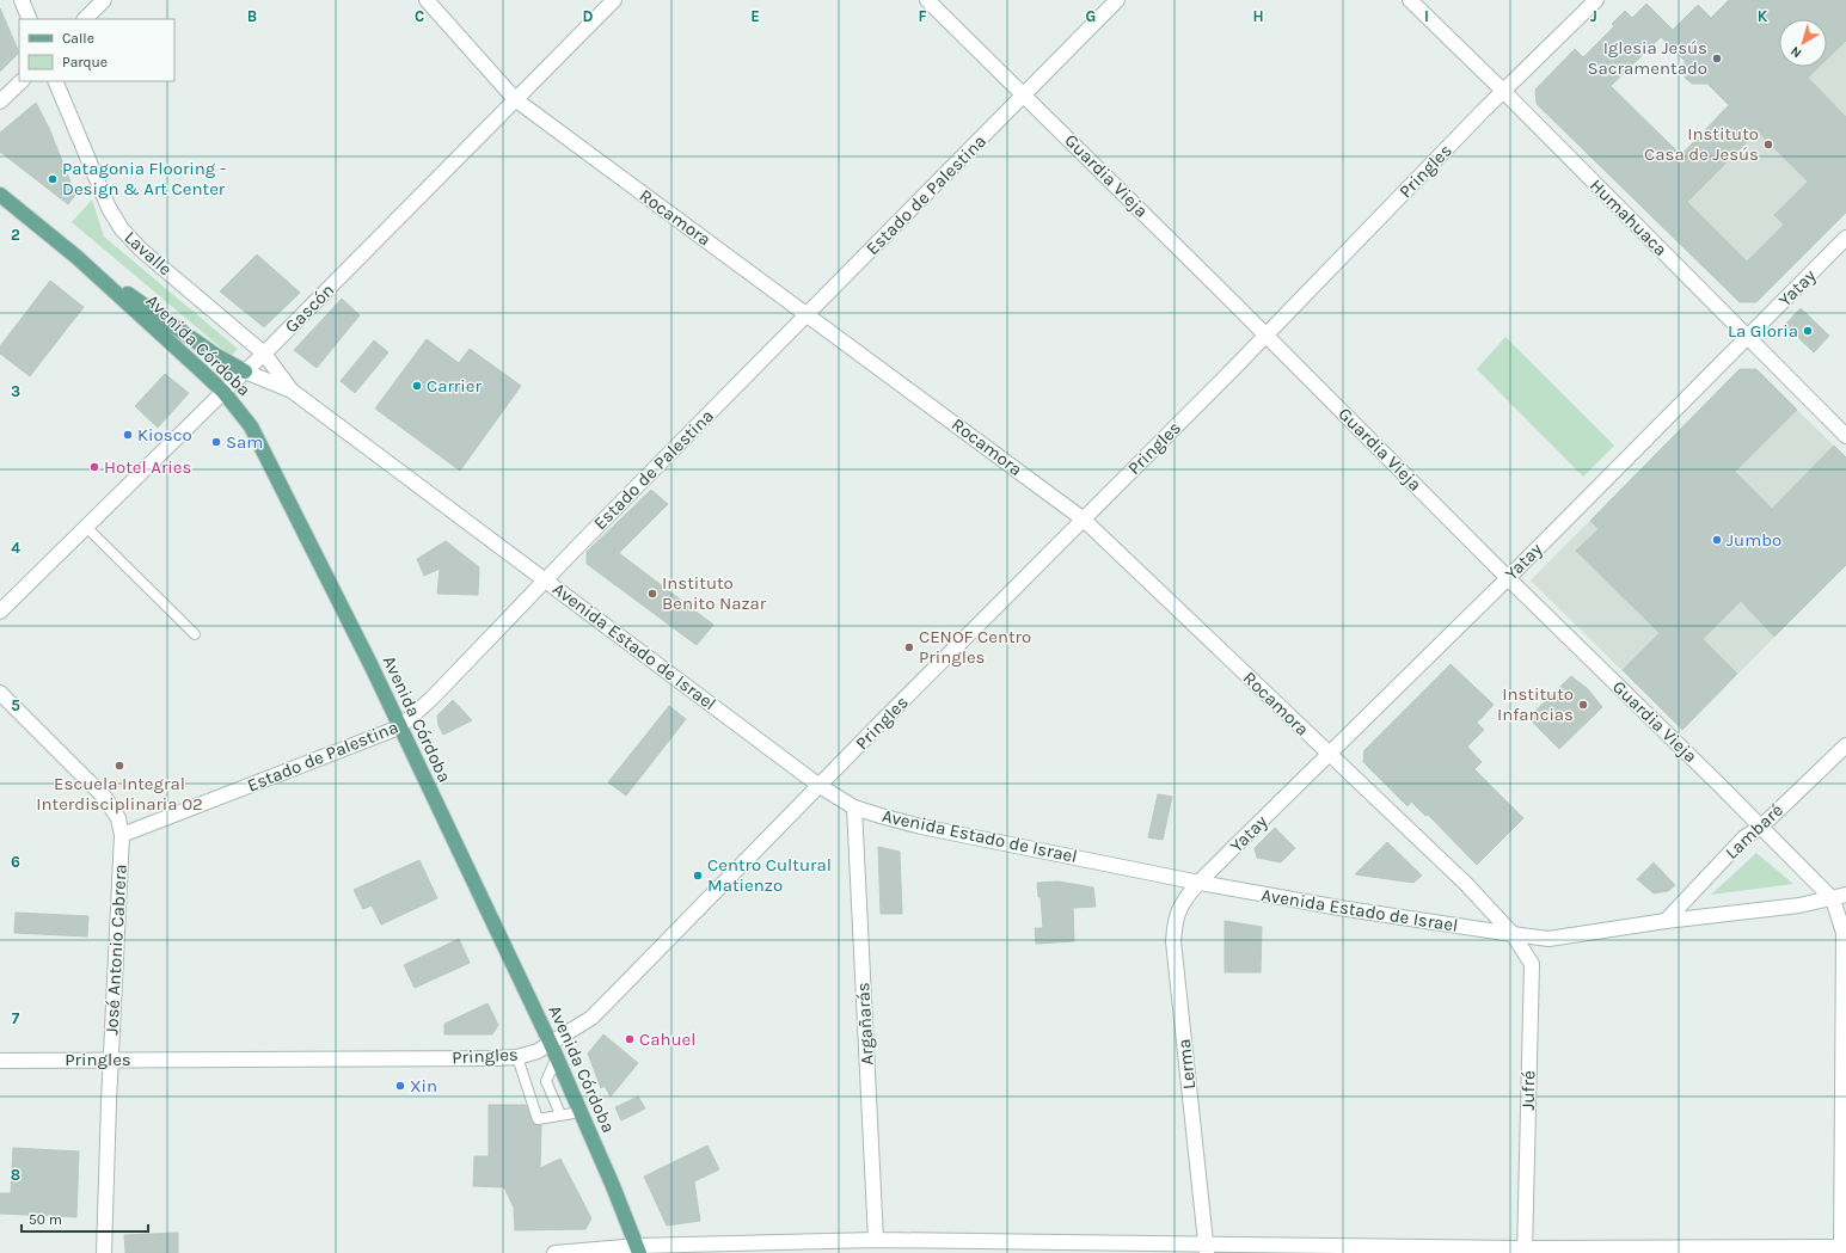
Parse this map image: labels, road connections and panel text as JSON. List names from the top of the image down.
{
  "streets": {
    "main road": ["Avenida Córdoba"],
    "street": [
      "Pringles",
      "Guardia Vieja",
      "Estado de Palestina",
      "Rocamora",
      "Humahuaca",
      "Lavalle",
      "Yatay",
      "Gascón",
      "Avenida Estado de Israel",
      "Lambaré",
      "José Antonio Cabrera",
      "Argañarás",
      "Lerma",
      "Jufré"
    ]
  },
  "crossings": [
    ["Pringles", "Guardia Vieja"],
    ["Pringles", "Rocamora"],
    ["Pringles", "Humahuaca"],
    ["Pringles", "Avenida Córdoba"],
    ["Pringles", "Avenida Estado de Israel"],
    ["Pringles", "José Antonio Cabrera"],
    ["Guardia Vieja", "Estado de Palestina"],
    ["Guardia Vieja", "Yatay"],
    ["Guardia Vieja", "Avenida Estado de Israel"],
    ["Guardia Vieja", "Lambaré"],
    ["Estado de Palestina", "Rocamora"],
    ["Estado de Palestina", "Avenida Córdoba"],
    ["Estado de Palestina", "Avenida Estado de Israel"],
    ["Estado de Palestina", "José Antonio Cabrera"],
    ["Rocamora", "Yatay"],
    ["Rocamora", "Gascón"],
    ["Rocamora", "Avenida Estado de Israel"],
    ["Rocamora", "Jufré"],
    ["Humahuaca", "Yatay"],
    ["Lavalle", "Gascón"],
    ["Lavalle", "Avenida Estado de Israel"],
    ["Yatay", "Avenida Estado de Israel"],
    ["Yatay", "Lerma"],
    ["Gascón", "Avenida Córdoba"],
    ["Gascón", "Avenida Estado de Israel"],
    ["Avenida Córdoba", "Avenida Estado de Israel"],
    ["Avenida Estado de Israel", "Lambaré"],
    ["Avenida Estado de Israel", "Argañarás"],
    ["Avenida Estado de Israel", "Lerma"],
    ["Avenida Estado de Israel", "Jufré"]
  ],
  "places": [
    "Iglesia Jesús Sacramentado",
    "Instituto Casa de Jesús",
    "Patagonia Flooring - Design & Art Center",
    "La Gloria",
    "Carrier",
    "Kiosco",
    "Sam",
    "Hotel Aries",
    "Jumbo",
    "Instituto Benito Nazar",
    "CENOF Centro Pringles",
    "Instituto Infancias",
    "Escuela Integral Interdisciplinaria 02",
    "Centro Cultural Matienzo",
    "Cahuel",
    "Xin"
  ],
  "legend": ["Calle", "Parque"],
  "scale_bar": "50 m",
  "north": "bottom left",
  "grid": {
    "columns": [
      "B",
      "C",
      "D",
      "E",
      "F",
      "G",
      "H",
      "I",
      "J",
      "K"
    ],
    "rows": [
      "2",
      "3",
      "4",
      "5",
      "6",
      "7",
      "8"
    ]
  }
}
